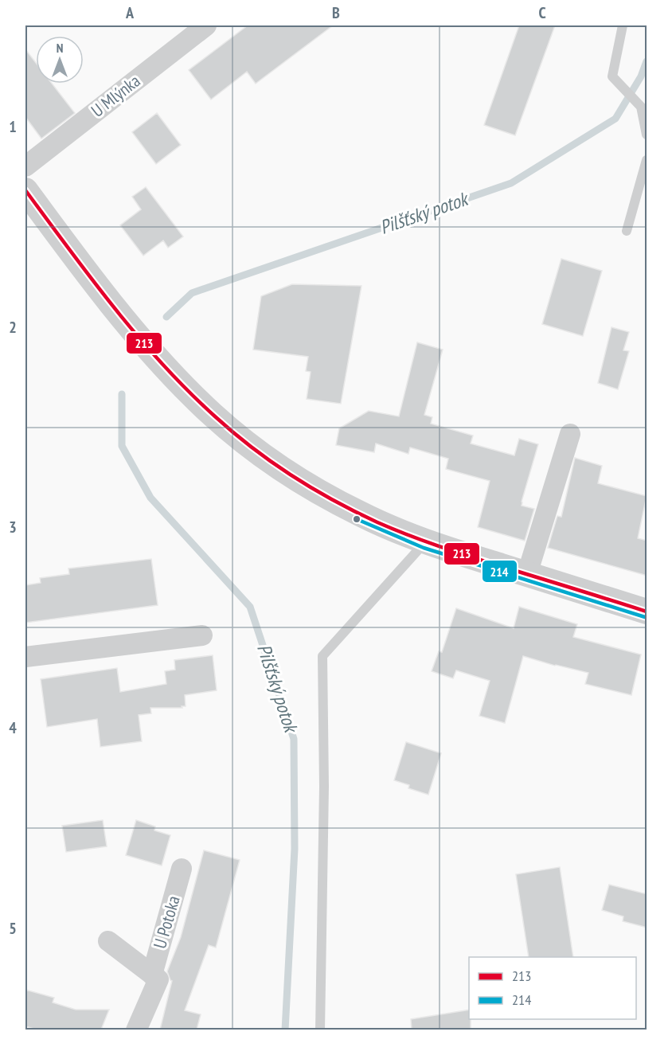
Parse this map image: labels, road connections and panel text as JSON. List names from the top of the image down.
{
  "streets": {
    "street": ["U Mlýnka", "U Potoka"]
  },
  "water": ["Pilšťský potok"],
  "lines": ["transit line 213", "transit line 214"],
  "legend": ["213", "214"],
  "north": "top",
  "grid": {
    "columns": ["A", "B", "C"],
    "rows": [
      "1",
      "2",
      "3",
      "4",
      "5"
    ]
  }
}
